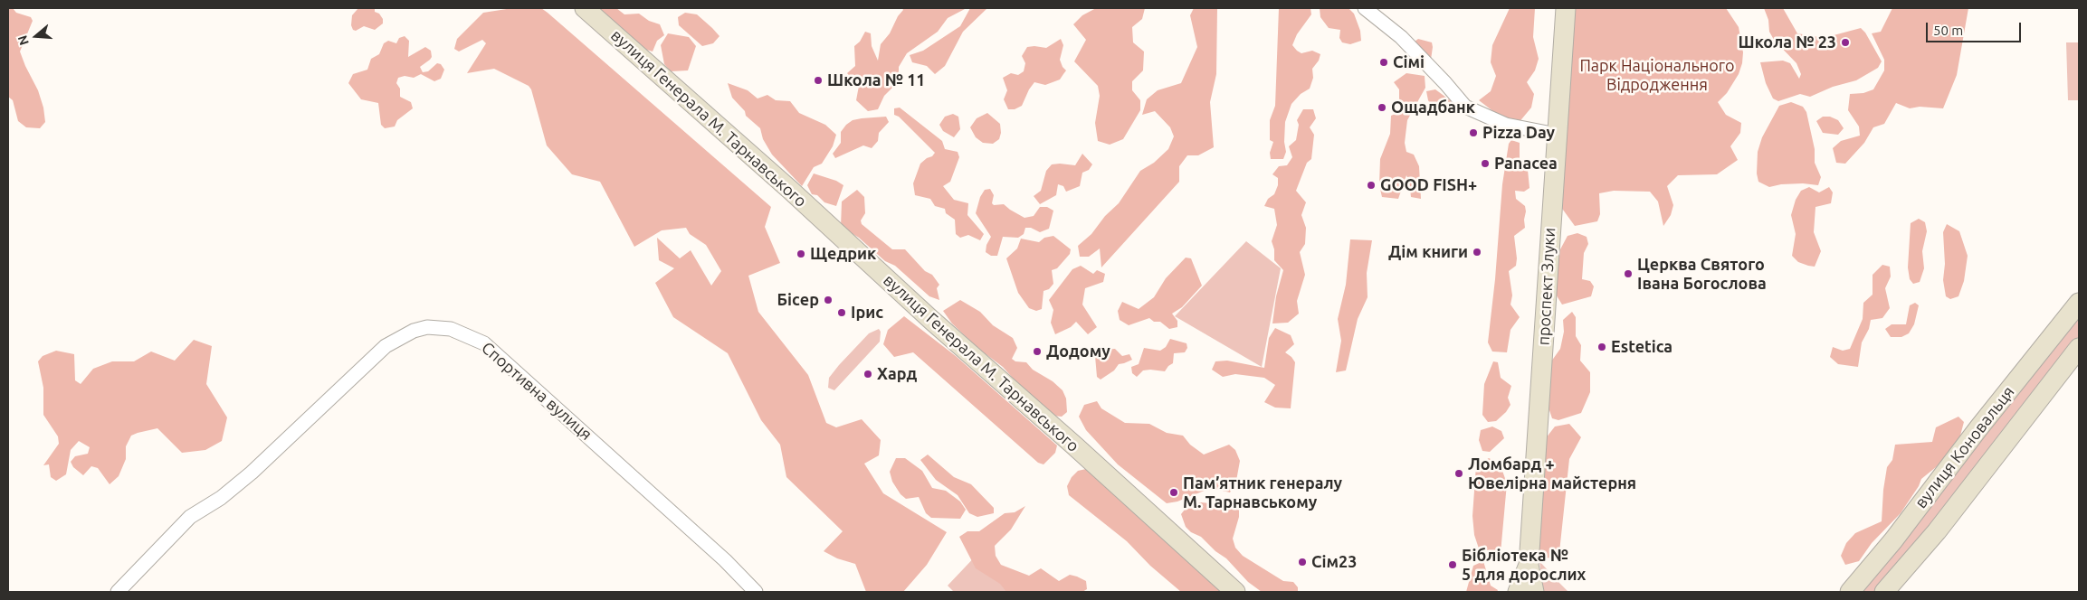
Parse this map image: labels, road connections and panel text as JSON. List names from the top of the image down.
{
  "streets": {
    "main road": ["вулиця Генерала М. Тарнавського", "проспект Злуки", "вулиця Коновальця"],
    "street": ["Спортивна вулиця"]
  },
  "parks": ["Парк Національного Відродження"],
  "places": [
    "Школа № 23",
    "Сімі",
    "Школа № 11",
    "Ощадбанк",
    "Pizza Day",
    "Panacea",
    "GOOD FISH+",
    "Дім книги",
    "Щедрик",
    "Церква Святого Івана Богослова",
    "Бісер",
    "Ірис",
    "Estetica",
    "Додому",
    "Хард",
    "Ломбард + Ювелірна майстерня",
    "Пам’ятник генералу М. Тарнавському",
    "Сім23",
    "Бібліотека № 5 для дорослих"
  ],
  "scale_bar": "50 m",
  "north": "left"
}
